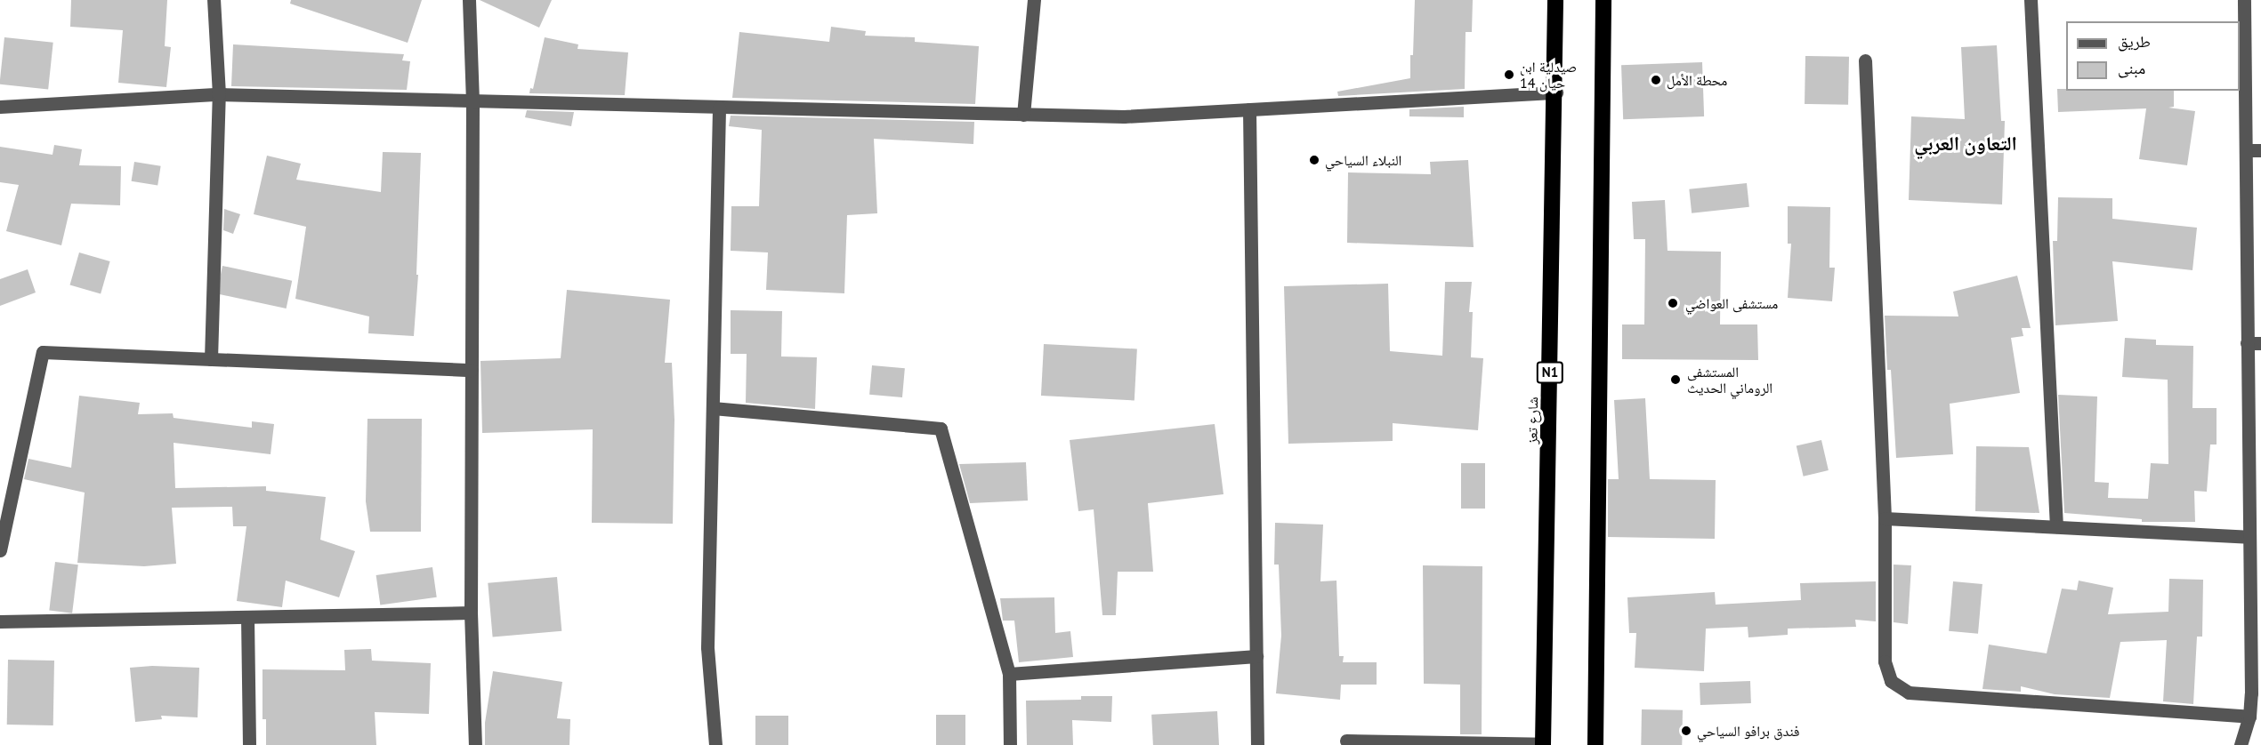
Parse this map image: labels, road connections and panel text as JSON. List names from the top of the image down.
{
  "streets": {
    "highway": ["N1", "شارع تعز"]
  },
  "districts": ["التعاون العربي"],
  "places": [
    "صيدلية ابن حيان 14",
    "محطة الأمل",
    "النبلاء السياحي",
    "مستشفى العواضي",
    "المستشفى الروماني الحديث",
    "فندق برافو السياحي"
  ],
  "legend": ["طريق", "مبنى"]
}
